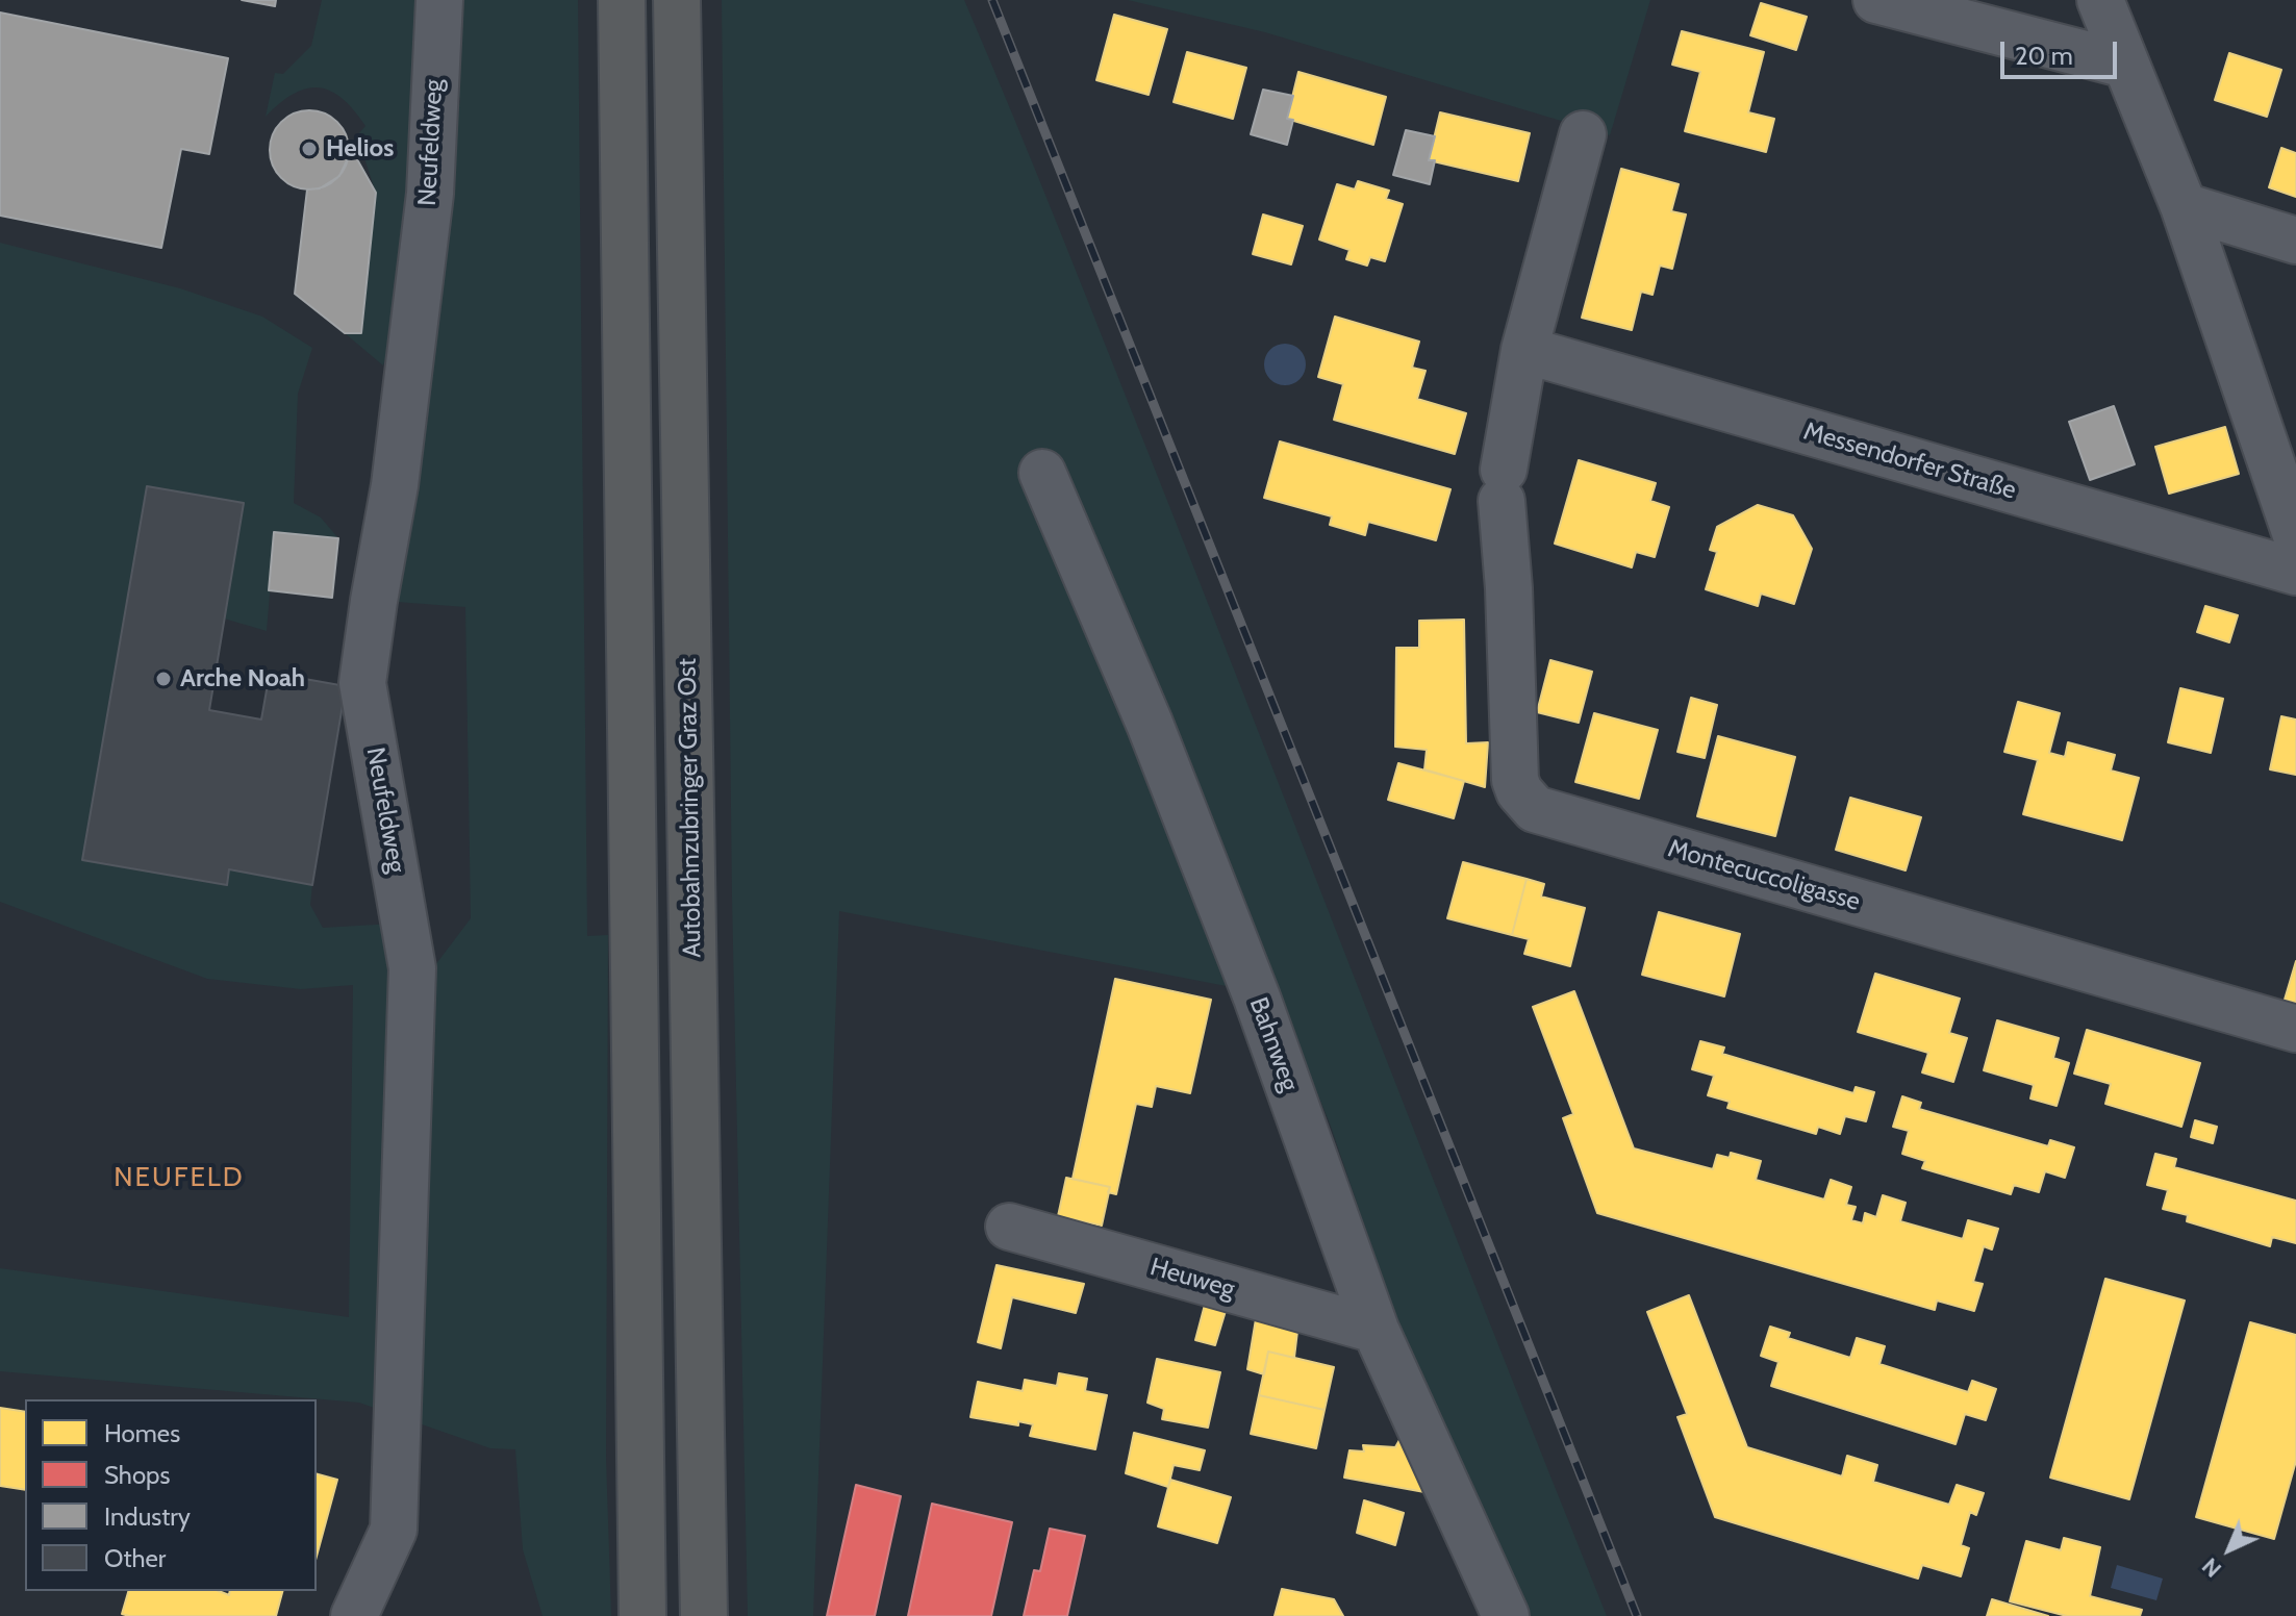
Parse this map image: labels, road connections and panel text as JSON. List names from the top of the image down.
{
  "streets": {
    "highway": ["Autobahnzubringer Graz Ost"],
    "street": [
      "Neufeldweg",
      "Messendorfer Straße",
      "Montecuccoligasse",
      "Bahnweg",
      "Heuweg"
    ]
  },
  "crossings": [
    ["Messendorfer Straße", "Montecuccoligasse"],
    ["Bahnweg", "Heuweg"]
  ],
  "districts": ["NEUFELD"],
  "places": ["Helios", "Arche Noah"],
  "legend": [
    "Homes",
    "Shops",
    "Industry",
    "Other"
  ],
  "scale_bar": "20 m",
  "north": "bottom left"
}
